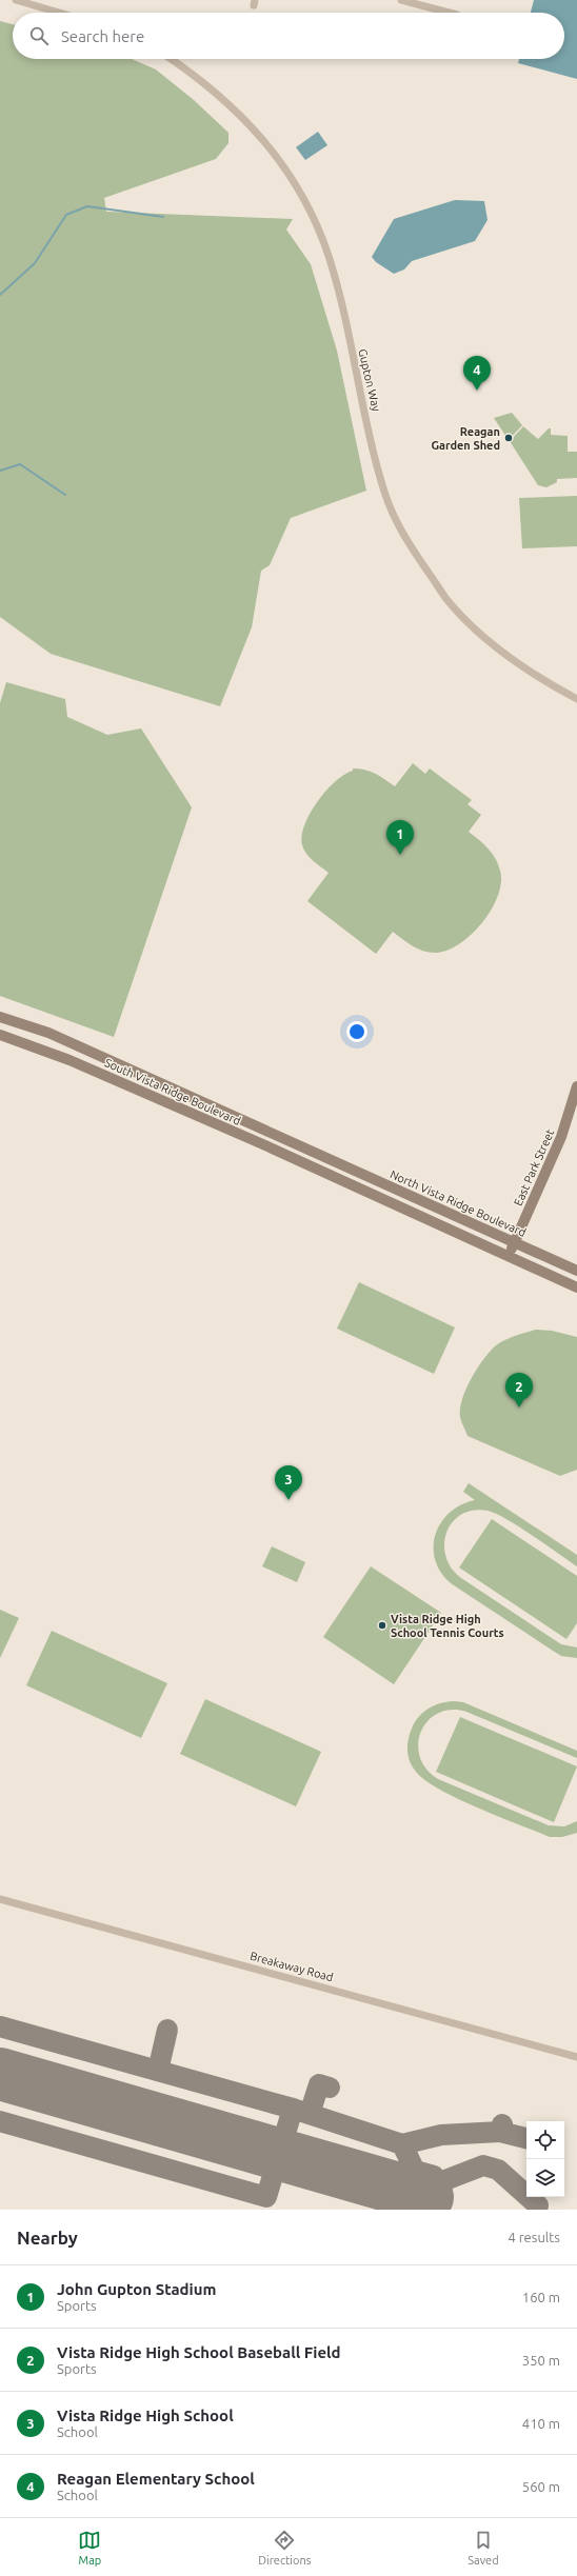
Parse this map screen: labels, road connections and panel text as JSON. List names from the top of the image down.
{
  "streets": {
    "street": [
      "Gupton Way",
      "South Vista Ridge Boulevard",
      "East Park Street",
      "North Vista Ridge Boulevard",
      "Breakaway Road"
    ]
  },
  "crossings": [
    ["South Vista Ridge Boulevard", "East Park Street"],
    ["South Vista Ridge Boulevard", "North Vista Ridge Boulevard"],
    ["East Park Street", "North Vista Ridge Boulevard"]
  ],
  "places": ["Reagan Garden Shed", "Vista Ridge High School Tennis Courts"],
  "page": {
    "search": "Search here",
    "pins": [
      "4",
      "1",
      "2",
      "3"
    ],
    "heading": ["Nearby", "4 results"],
    "list": [
      {
        "mark": "1",
        "name": "John Gupton Stadium",
        "note": "Sports",
        "value": "160 m"
      },
      {
        "mark": "2",
        "name": "Vista Ridge High School Baseball Field",
        "note": "Sports",
        "value": "350 m"
      },
      {
        "mark": "3",
        "name": "Vista Ridge High School",
        "note": "School",
        "value": "410 m"
      },
      {
        "mark": "4",
        "name": "Reagan Elementary School",
        "note": "School",
        "value": "560 m"
      }
    ],
    "nav": ["Map", "Directions", "Saved"]
  }
}
